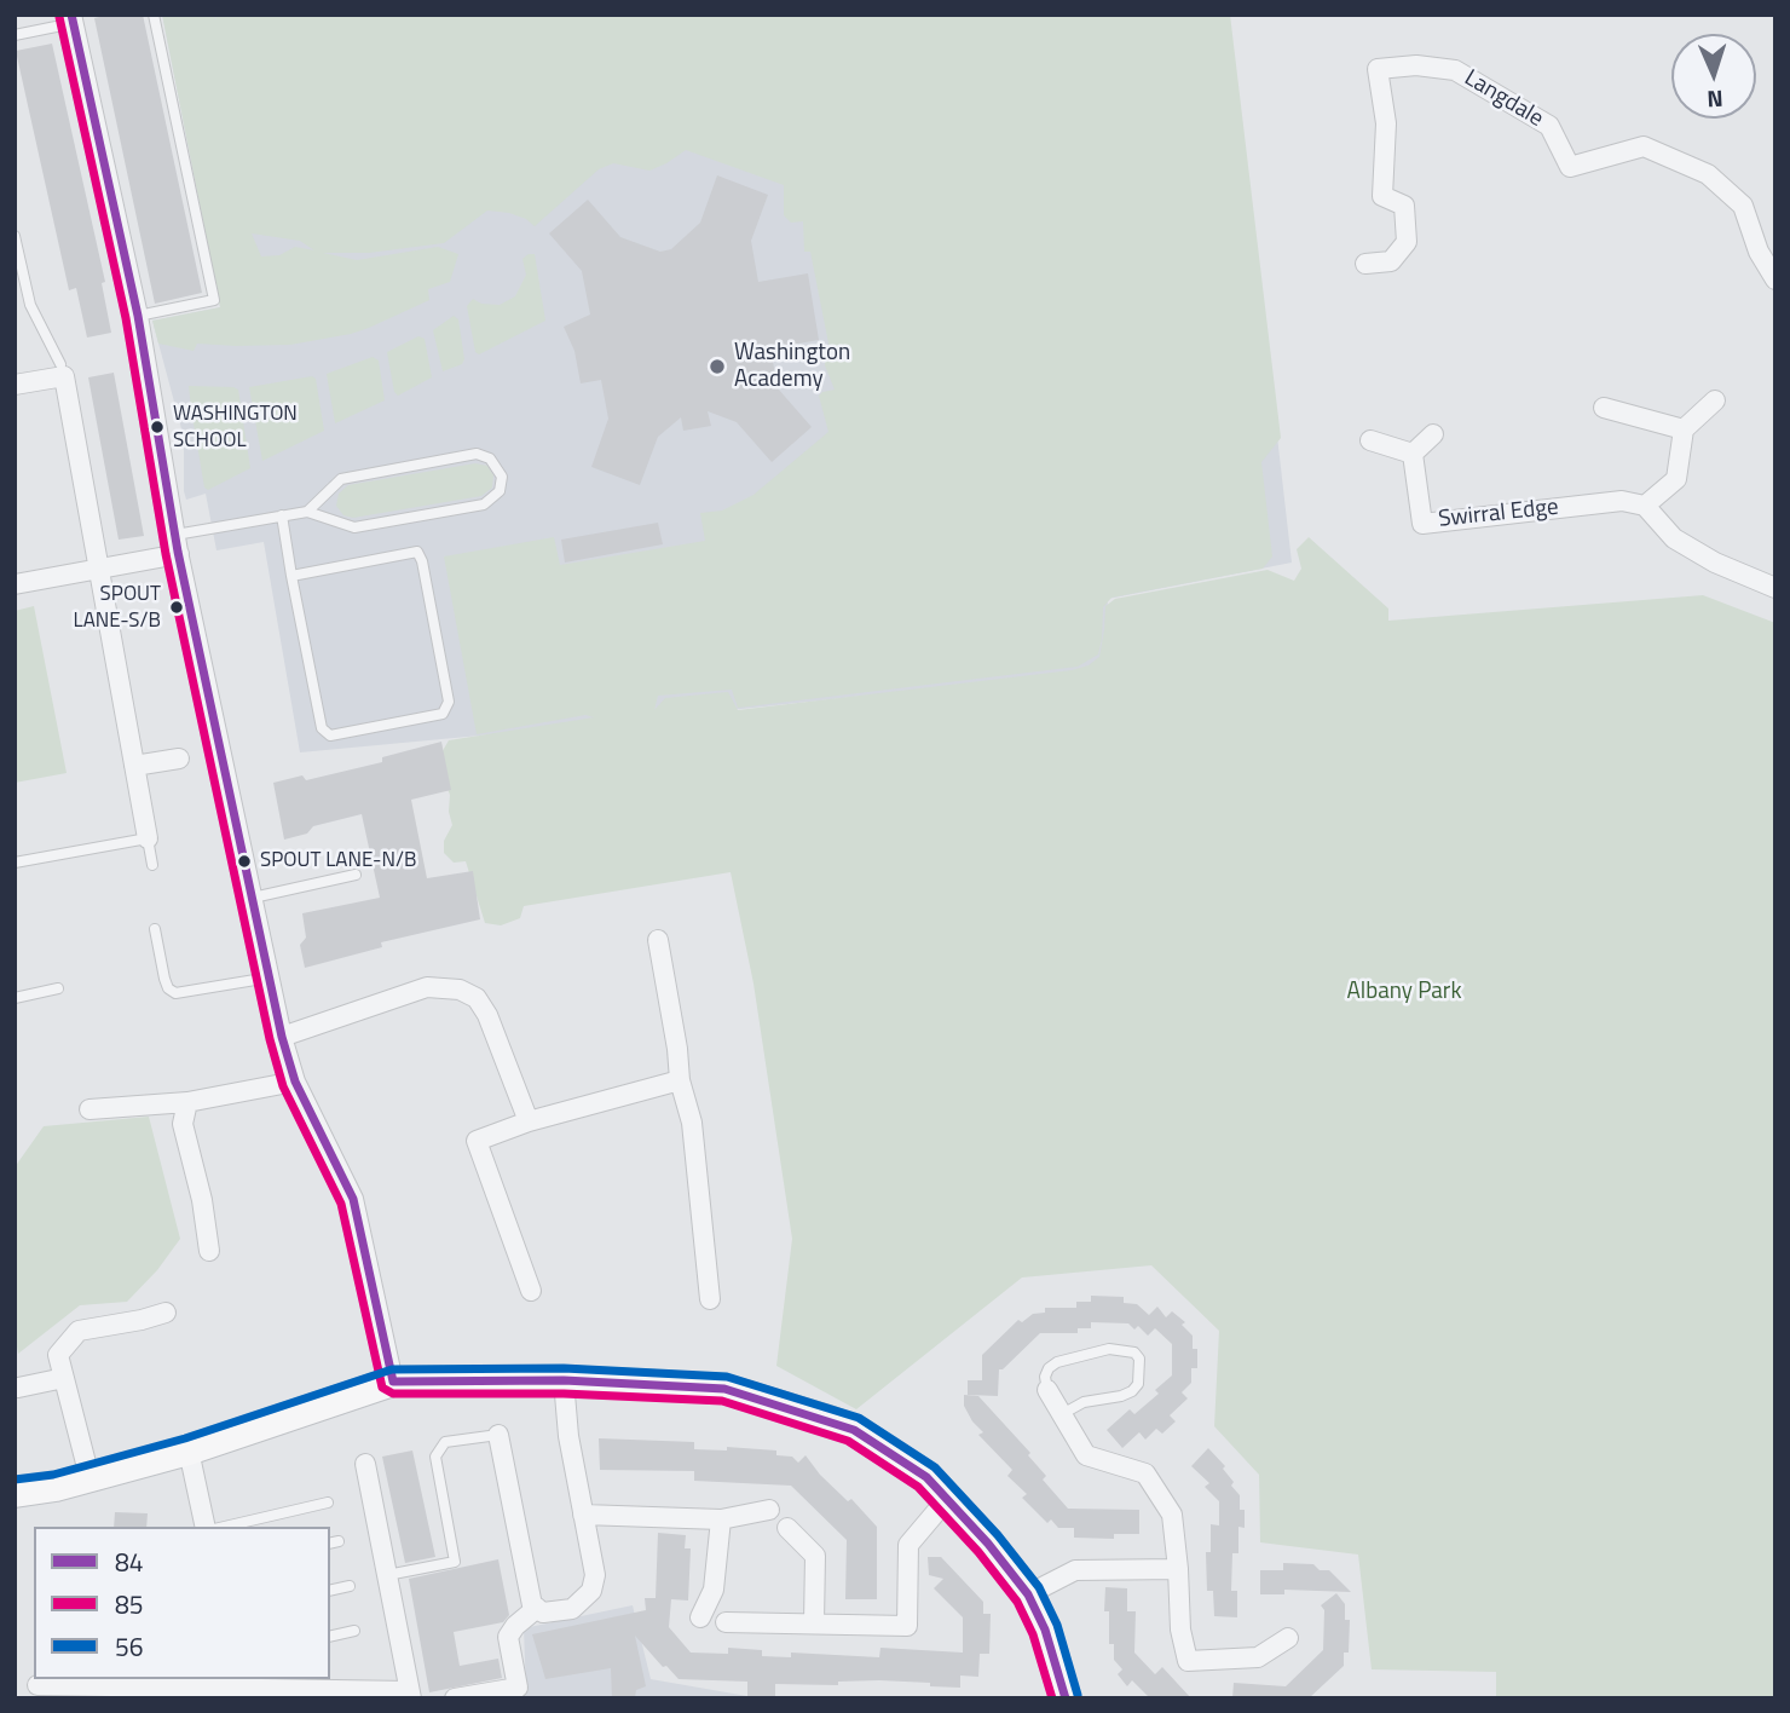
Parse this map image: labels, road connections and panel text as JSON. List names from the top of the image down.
{
  "streets": {
    "street": ["Langdale", "Swirral Edge"]
  },
  "parks": ["Albany Park"],
  "places": [
    "Washington Academy",
    "WASHINGTON SCHOOL",
    "SPOUT LANE-S/B",
    "SPOUT LANE-N/B"
  ],
  "lines": ["transit line 84", "transit line 85", "transit line 56"],
  "legend": ["84", "85", "56"],
  "north": "bottom"
}
